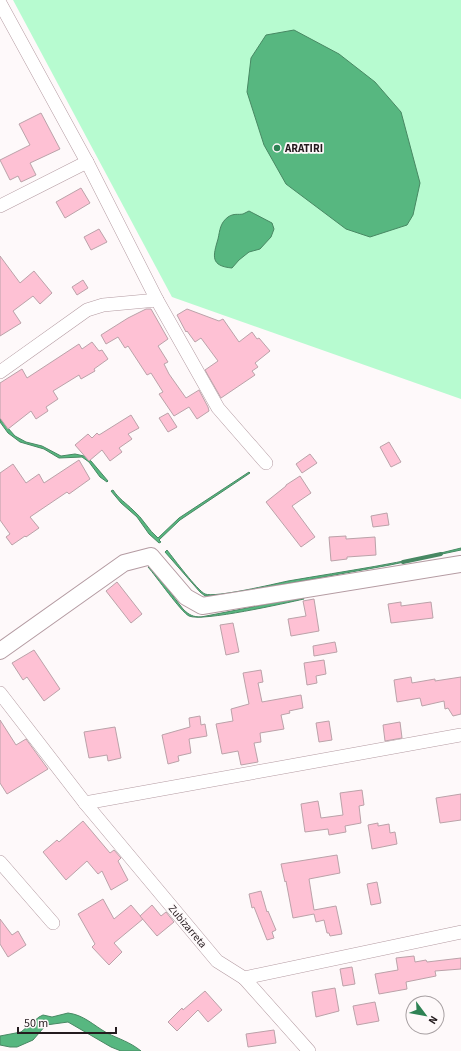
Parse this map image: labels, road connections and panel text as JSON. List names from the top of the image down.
{
  "streets": {
    "street": ["Zubizarreta"]
  },
  "places": ["ARATIRI"],
  "scale_bar": "50 m",
  "north": "bottom right"
}
